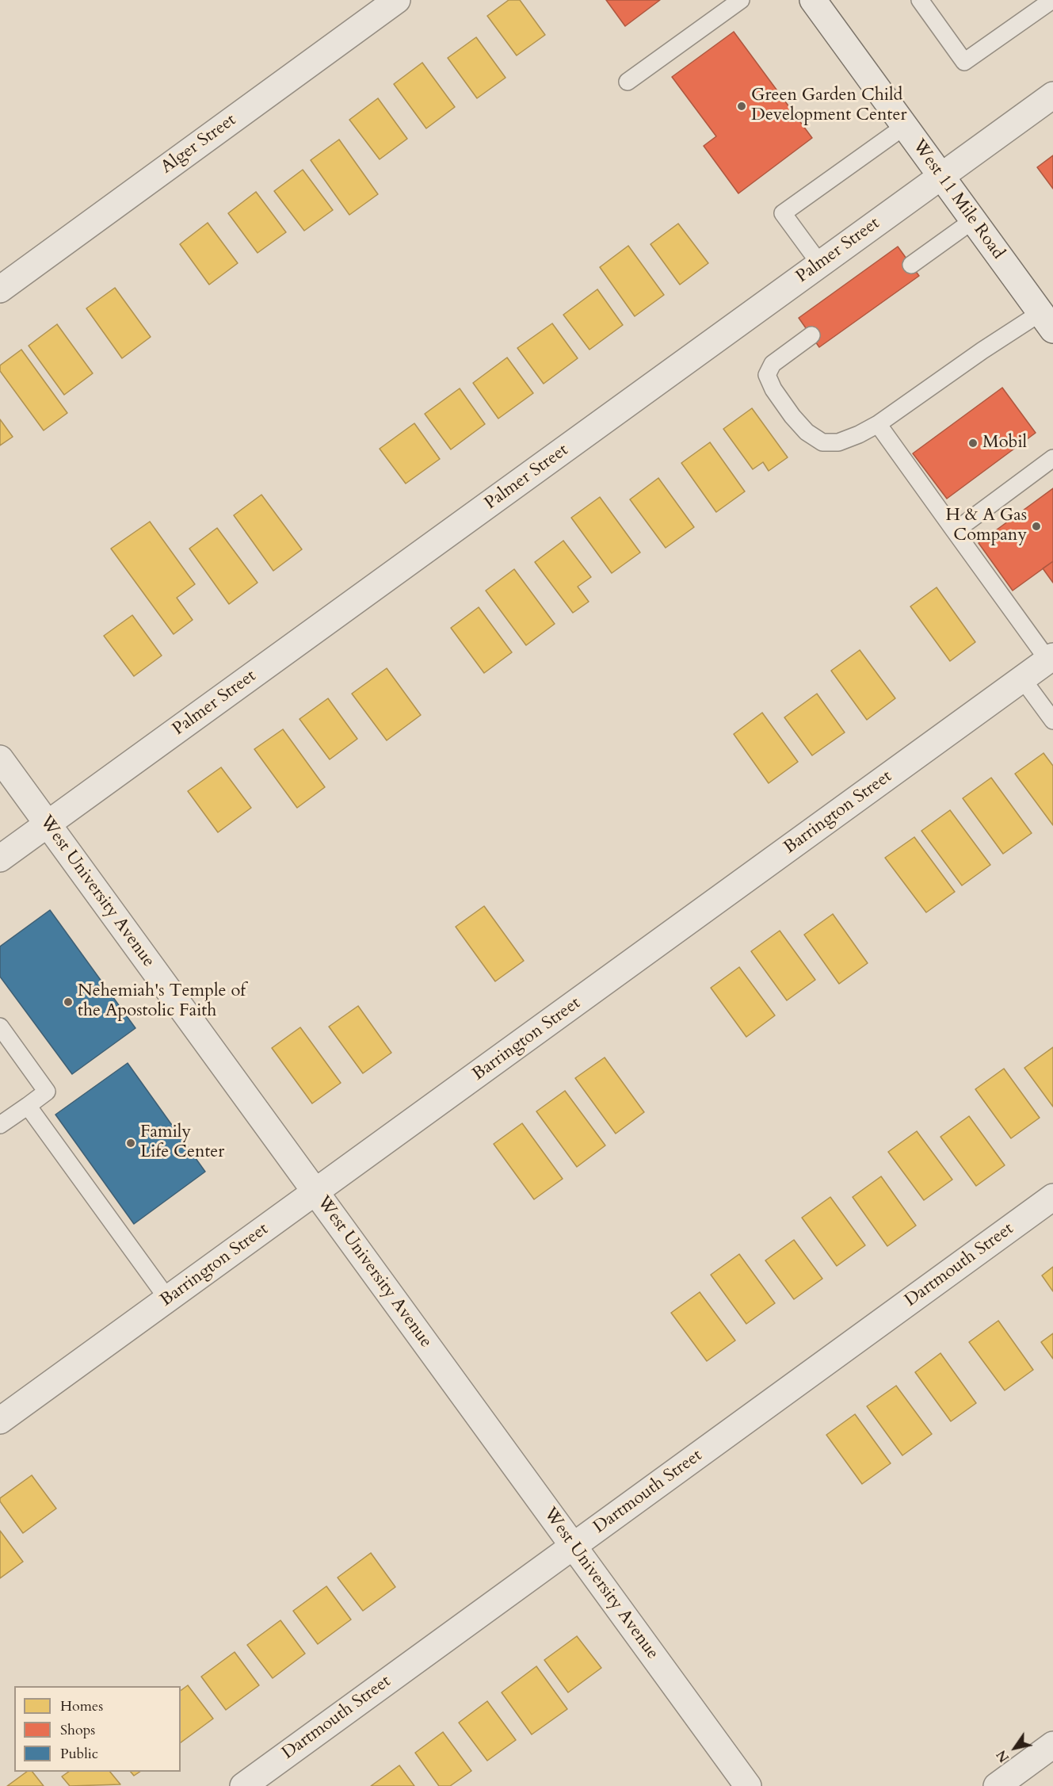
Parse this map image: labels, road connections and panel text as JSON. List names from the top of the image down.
{
  "streets": {
    "street": [
      "Alger Street",
      "West 11 Mile Road",
      "Palmer Street",
      "Barrington Street",
      "West University Avenue",
      "Dartmouth Street"
    ]
  },
  "crossings": [
    ["West 11 Mile Road", "Palmer Street"],
    ["Palmer Street", "West University Avenue"],
    ["Barrington Street", "West University Avenue"],
    ["West University Avenue", "Dartmouth Street"]
  ],
  "places": [
    "Green Garden Child Development Center",
    "Mobil",
    "H & A Gas Company",
    "Nehemiah's Temple of the Apostolic Faith",
    "Family Life Center"
  ],
  "legend": ["Homes", "Shops", "Public"],
  "north": "bottom left"
}
